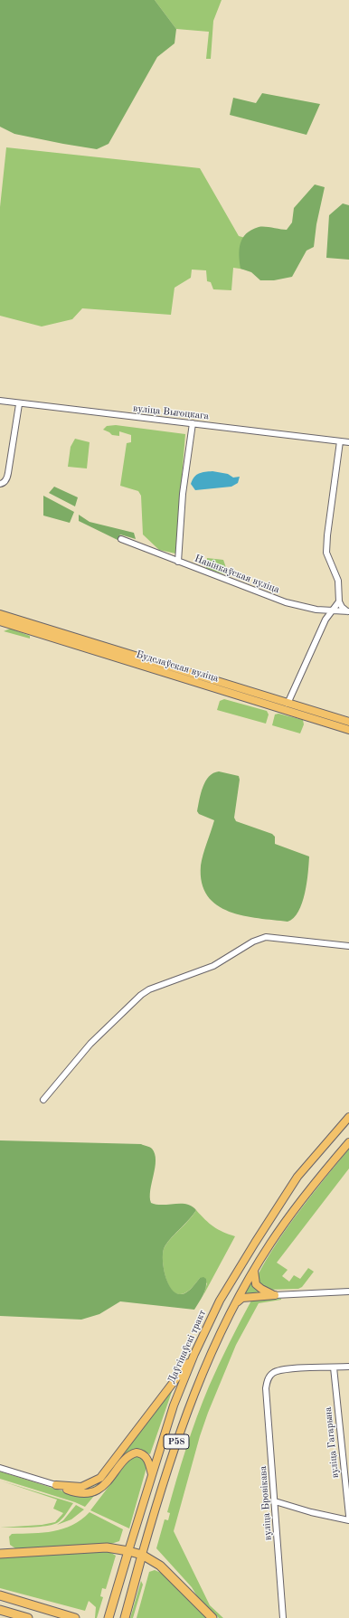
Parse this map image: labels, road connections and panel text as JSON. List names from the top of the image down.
{
  "streets": {
    "highway": ["Даўгінаўскі тракт", "Р58"],
    "main road": ["Будслаўская вуліца"],
    "street": [
      "вуліца Выгоцкага",
      "Навінкаўская вуліца",
      "вуліца Гагарына",
      "вуліца Бровікава"
    ]
  },
  "crossings": [
    ["Даўгінаўскі тракт", "Р58"],
    ["вуліца Гагарына", "вуліца Бровікава"]
  ]
}
